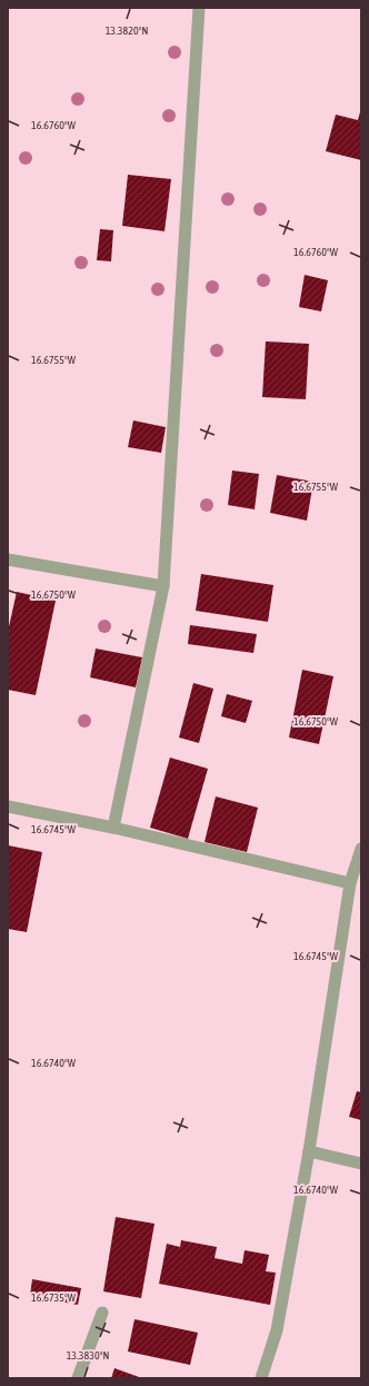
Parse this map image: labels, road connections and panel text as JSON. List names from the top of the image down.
{
  "coordinates": [
    "13.3820°N",
    "16.6760°W",
    "16.6755°W",
    "16.6750°W",
    "16.6745°W",
    "16.6740°W",
    "16.6735°W",
    "13.3830°N"
  ]
}
